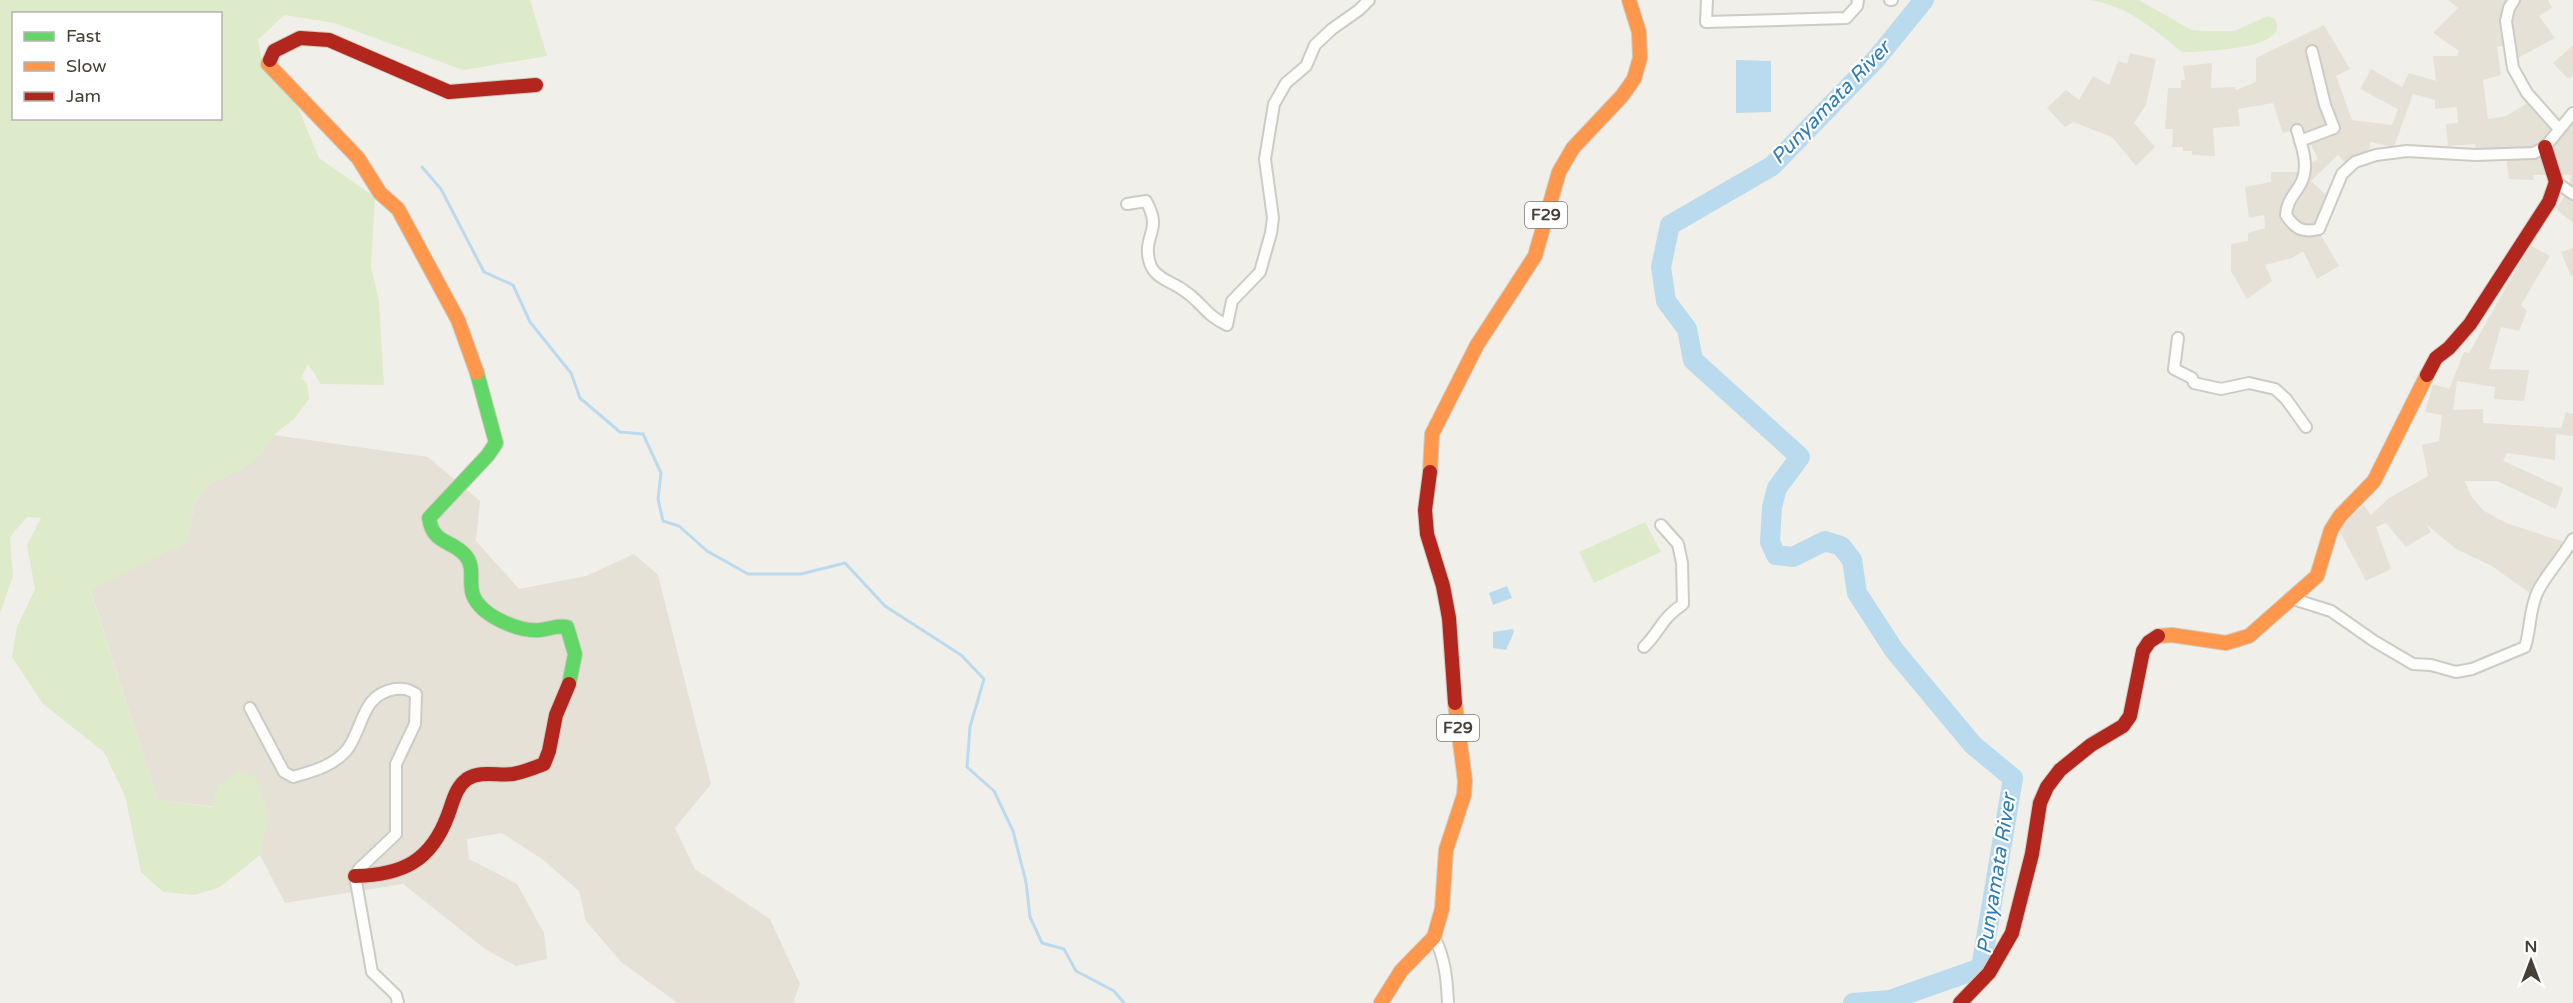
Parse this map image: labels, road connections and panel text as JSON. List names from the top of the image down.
{
  "streets": {
    "street": ["F29"]
  },
  "water": ["Punyamata River"],
  "legend": ["Fast", "Slow", "Jam"],
  "north": "top"
}
